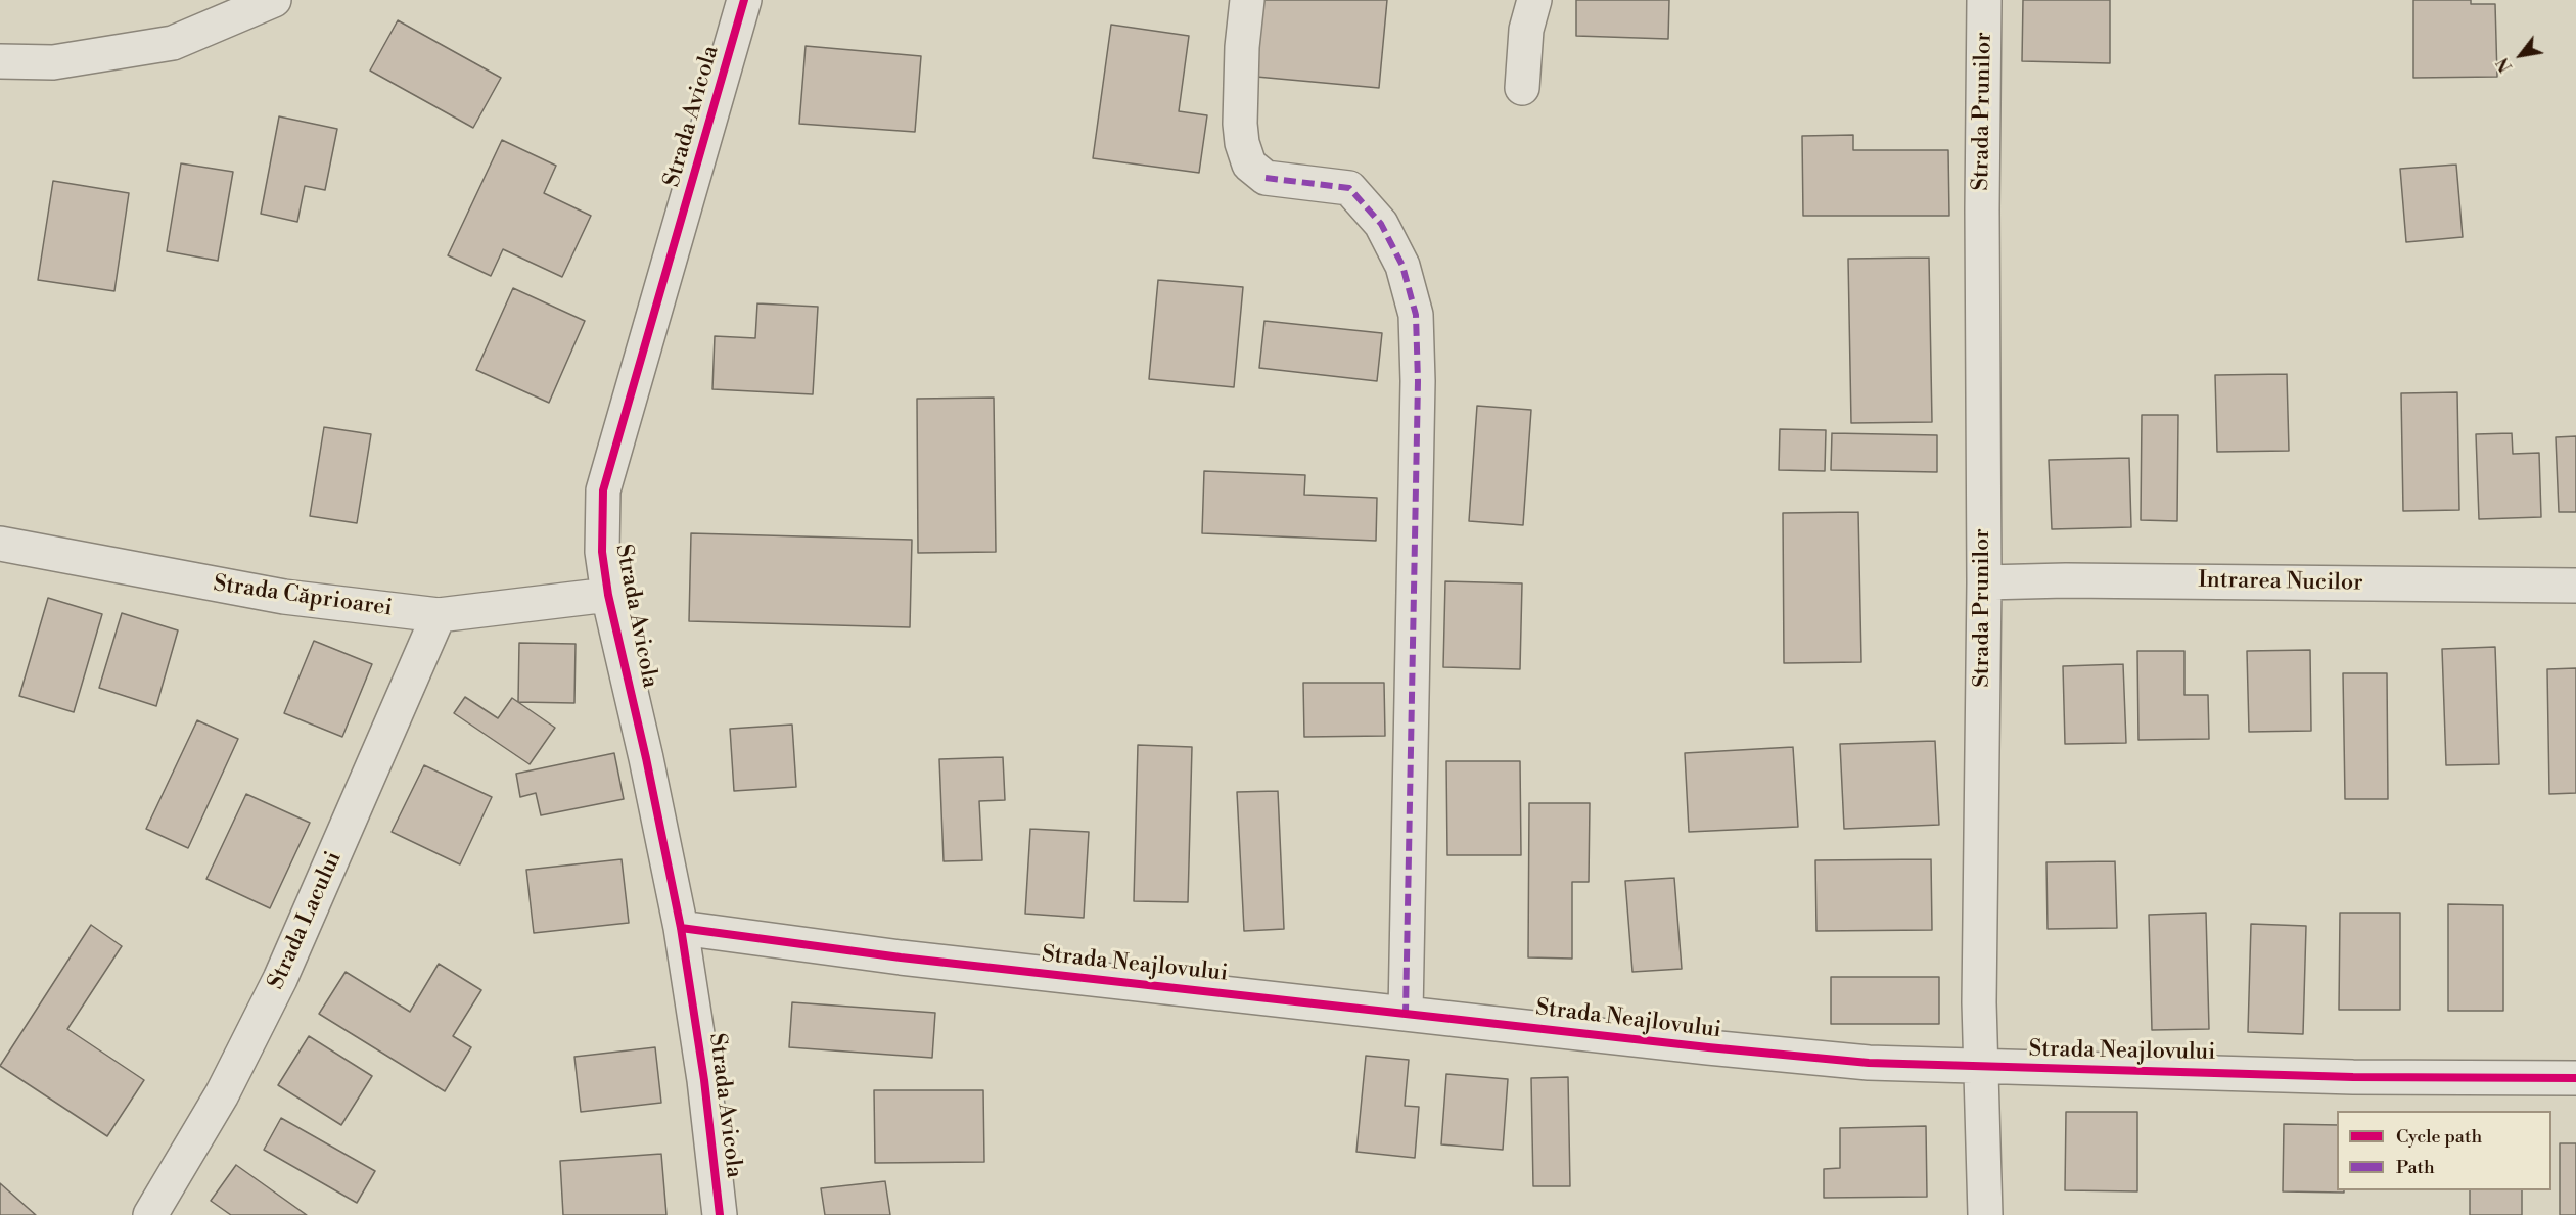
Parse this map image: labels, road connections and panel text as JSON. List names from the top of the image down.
{
  "streets": {
    "street": [
      "Strada Prunilor",
      "Strada Avicola",
      "Intrarea Nucilor",
      "Strada Căprioarei",
      "Strada Lacului",
      "Strada Neajlovului"
    ]
  },
  "crossings": [
    ["Strada Prunilor", "Intrarea Nucilor"],
    ["Strada Prunilor", "Strada Neajlovului"],
    ["Strada Avicola", "Strada Căprioarei"],
    ["Strada Avicola", "Strada Neajlovului"],
    ["Strada Căprioarei", "Strada Lacului"]
  ],
  "legend": ["Cycle path", "Path"],
  "north": "bottom left"
}
